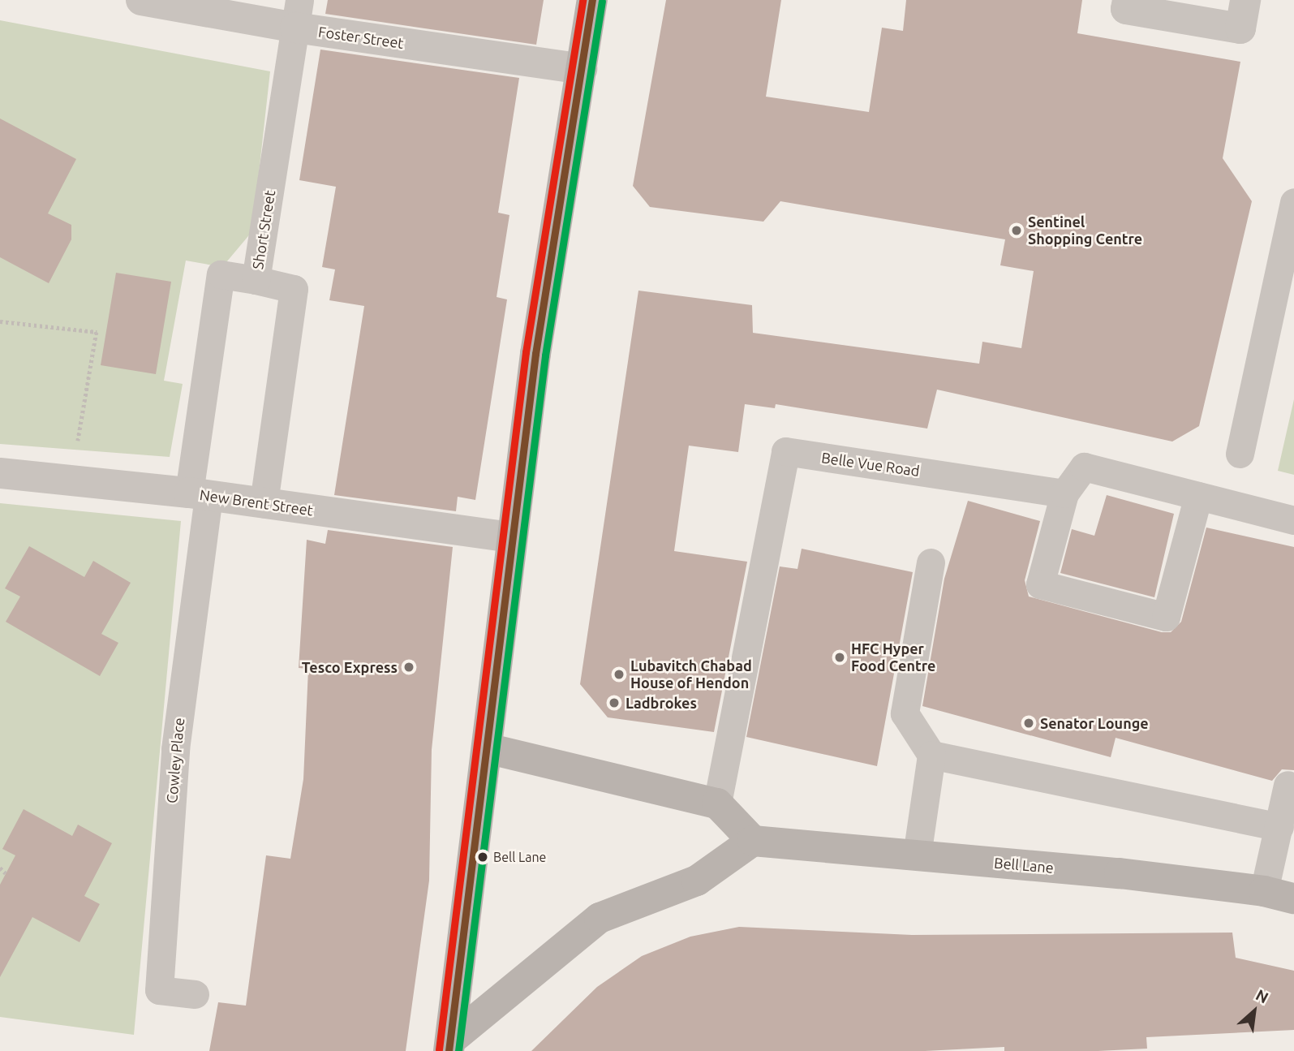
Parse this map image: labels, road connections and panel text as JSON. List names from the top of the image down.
{
  "streets": {
    "street": ["Foster Street", "New Brent Street", "Bell Lane"],
    "lane": ["Short Street", "Belle Vue Road", "Cowley Place"]
  },
  "crossings": [
    ["Foster Street", "Short Street"],
    ["Short Street", "New Brent Street"],
    ["Short Street", "Cowley Place"],
    ["New Brent Street", "Cowley Place"]
  ],
  "places": [
    "Sentinel Shopping Centre",
    "HFC Hyper Food Centre",
    "Tesco Express",
    "Lubavitch Chabad House of Hendon",
    "Ladbrokes",
    "Senator Lounge",
    "Bell Lane"
  ],
  "north": "top right"
}
